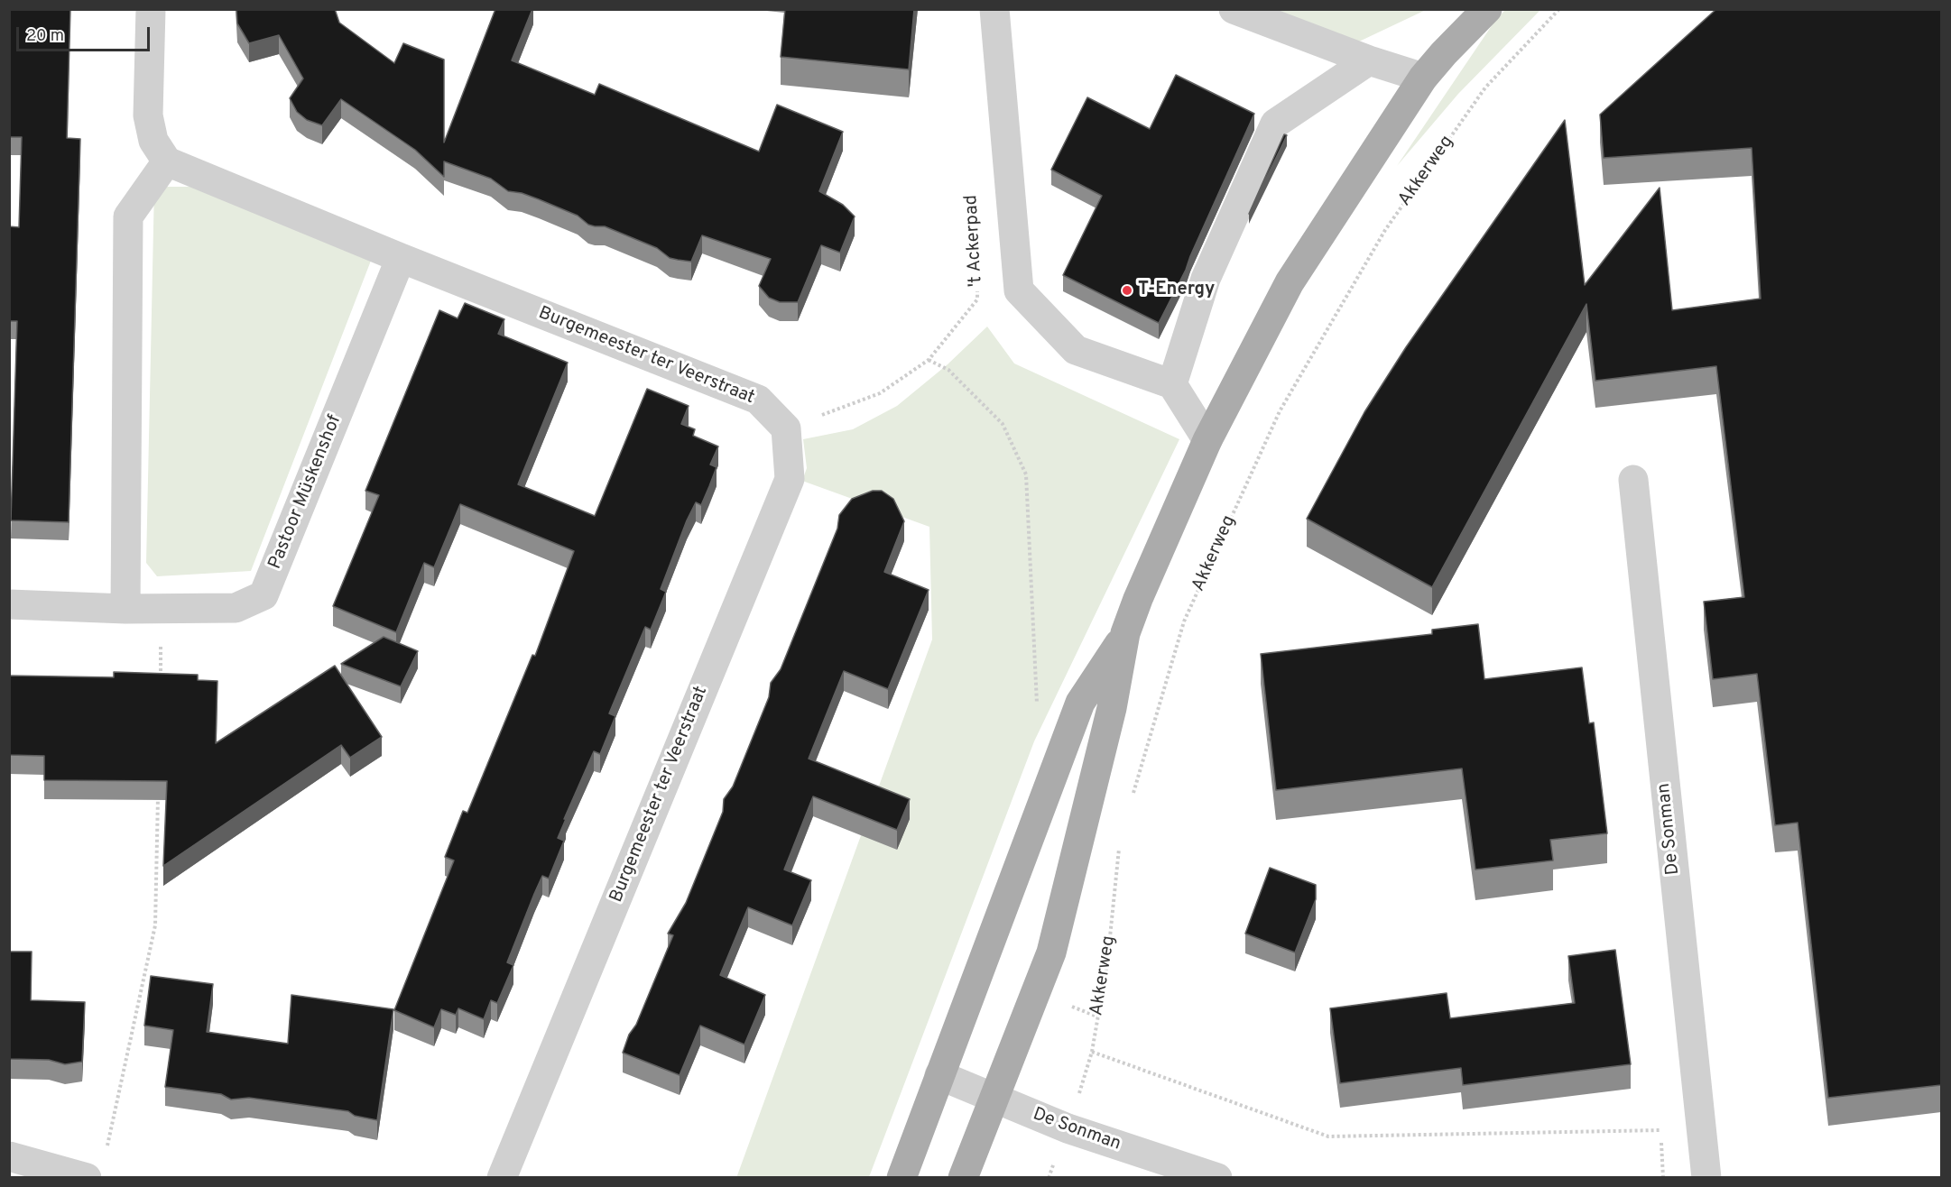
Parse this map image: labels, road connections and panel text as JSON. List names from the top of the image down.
{
  "streets": {
    "street": ["Burgemeester ter Veerstraat", "Pastoor Müskenshof", "De Sonman"],
    "path": ["Akkerweg", "'t Ackerpad"]
  },
  "crossings": [
    ["Akkerweg", "De Sonman"],
    ["'t Ackerpad", "Burgemeester ter Veerstraat"],
    ["Burgemeester ter Veerstraat", "Pastoor Müskenshof"]
  ],
  "places": ["T-Energy"],
  "scale_bar": "20 m"
}
